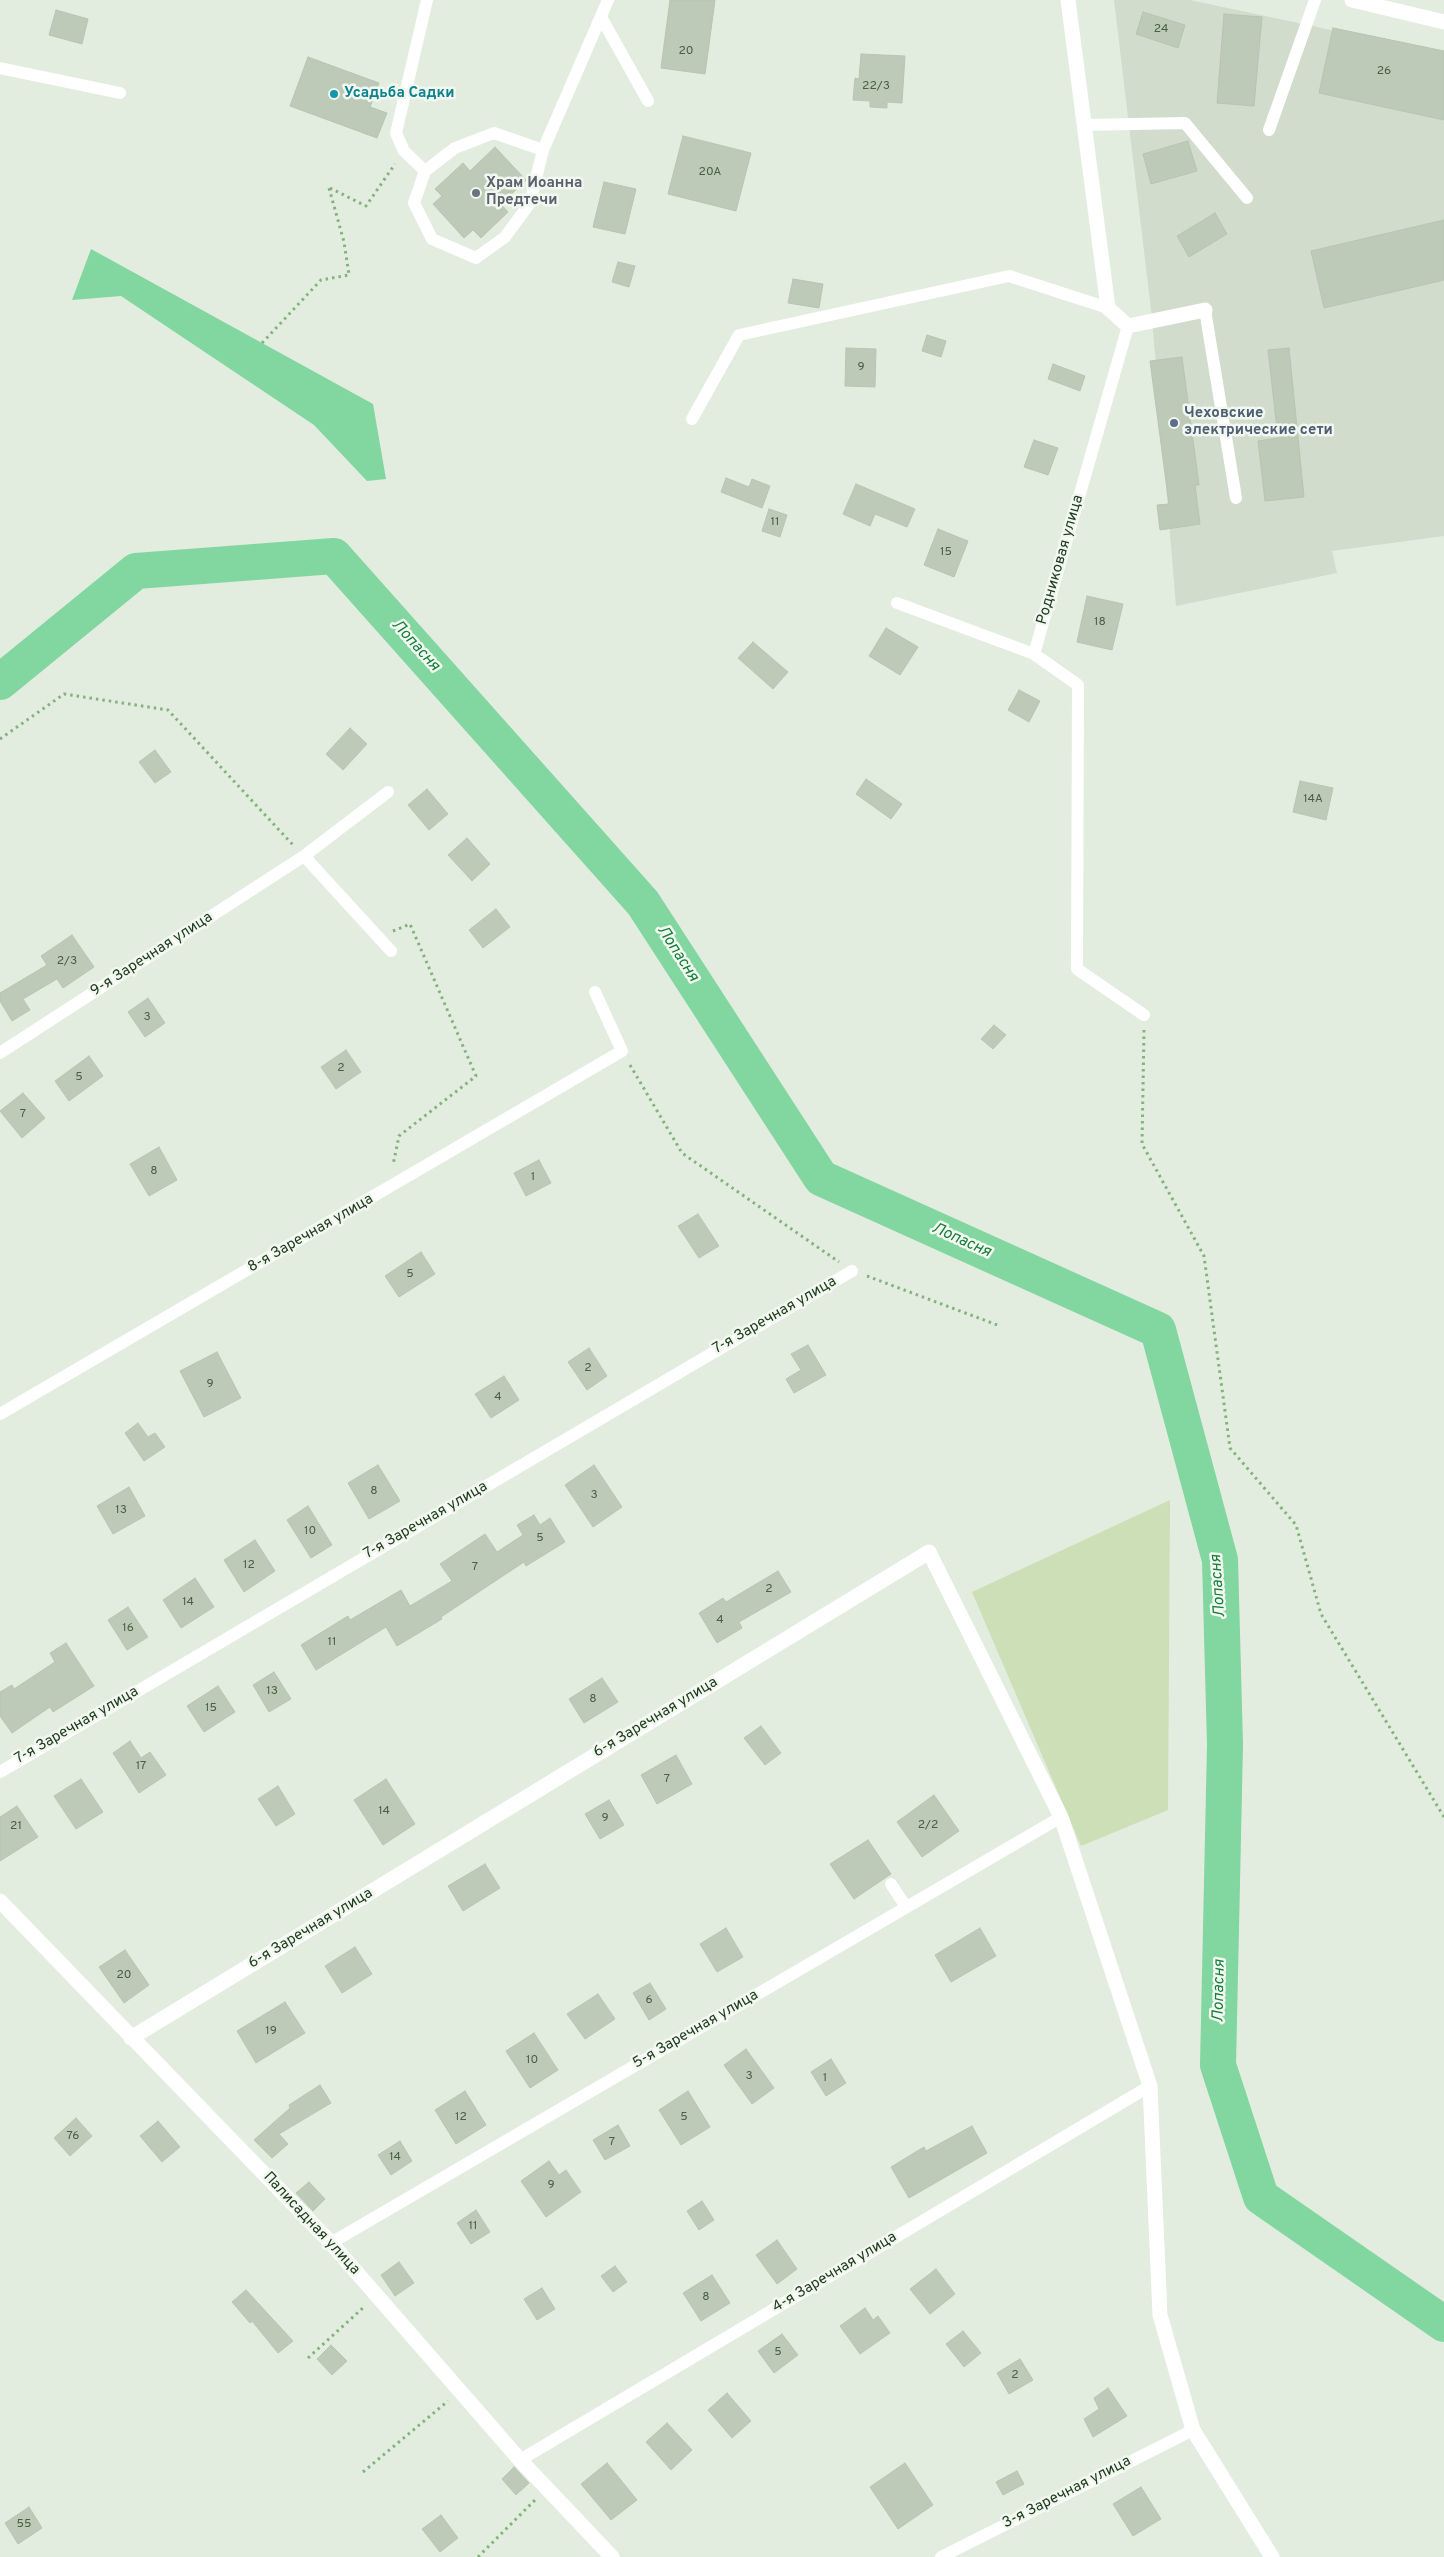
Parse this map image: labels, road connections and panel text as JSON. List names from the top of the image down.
{
  "streets": {
    "street": ["6-я Заречная улица", "Палисадная улица"],
    "lane": [
      "Родниковая улица",
      "9-я Заречная улица",
      "8-я Заречная улица",
      "7-я Заречная улица",
      "5-я Заречная улица",
      "4-я Заречная улица",
      "3-я Заречная улица"
    ]
  },
  "crossings": [
    ["6-я Заречная улица", "5-я Заречная улица"],
    ["6-я Заречная улица", "Палисадная улица"],
    ["5-я Заречная улица", "Палисадная улица"],
    ["Палисадная улица", "4-я Заречная улица"]
  ],
  "water": ["Лопасня"],
  "places": ["Усадьба Садки", "Храм Иоанна Предтечи", "Чеховские электрические сети"],
  "house_numbers": [
    "24",
    "20",
    "26",
    "22/3",
    "20А",
    "9",
    "11",
    "15",
    "18",
    "14А",
    "2/3",
    "3",
    "2",
    "5",
    "7",
    "8",
    "1",
    "5",
    "2",
    "9",
    "4",
    "8",
    "3",
    "13",
    "10",
    "5",
    "12",
    "7",
    "2",
    "14",
    "4",
    "16",
    "11",
    "13",
    "8",
    "15",
    "17",
    "7",
    "14",
    "9",
    "2/2",
    "21",
    "20",
    "6",
    "19",
    "10",
    "3",
    "1",
    "12",
    "5",
    "76",
    "7",
    "14",
    "9",
    "11",
    "8",
    "5",
    "2",
    "55"
  ]
}
